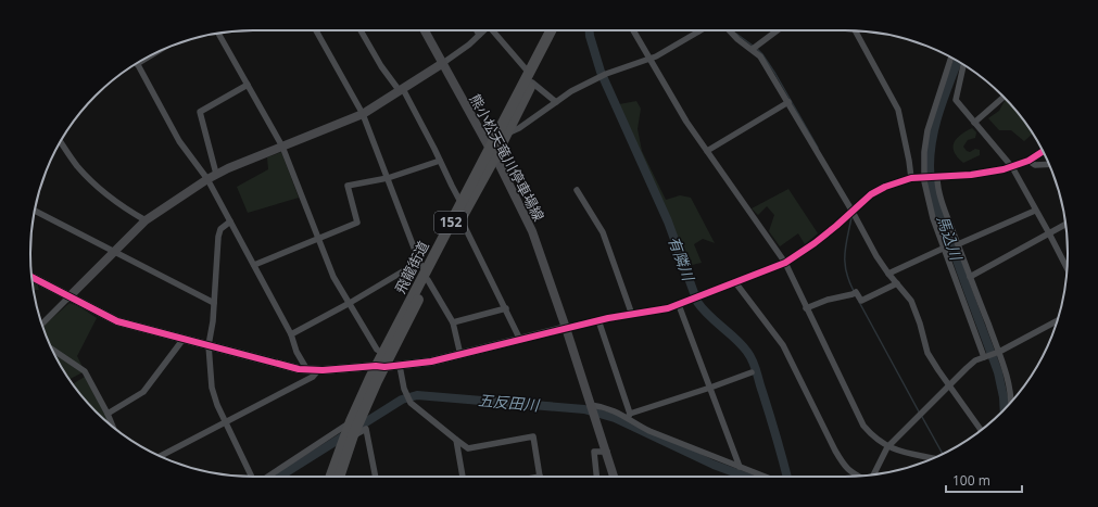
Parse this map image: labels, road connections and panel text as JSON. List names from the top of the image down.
{
  "streets": {
    "highway": ["152", "飛龍街道"],
    "street": ["熊小松天竜川停車場線"]
  },
  "crossings": [
    ["熊小松天竜川停車場線", "飛龍街道"]
  ],
  "water": ["馬込川", "有隣川", "五反田川"],
  "scale_bar": "100 m"
}
